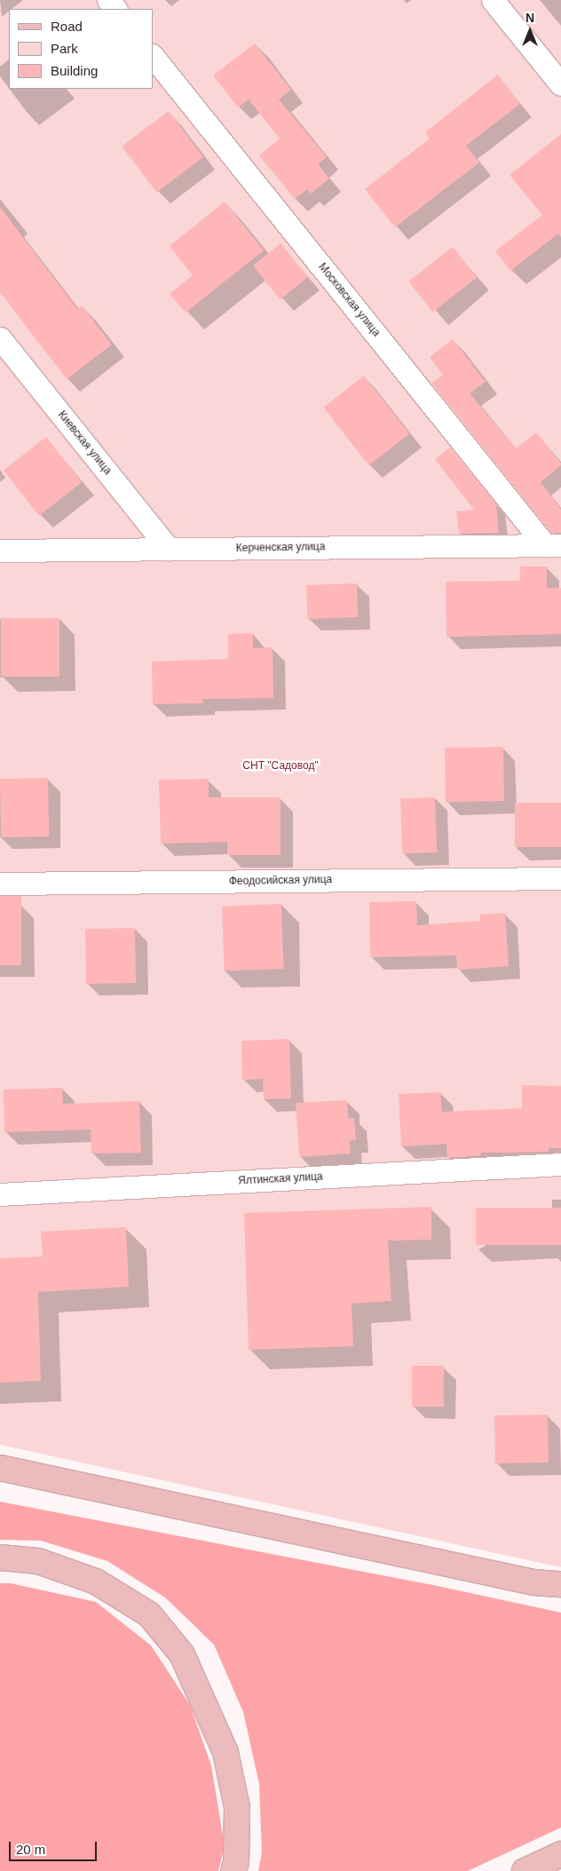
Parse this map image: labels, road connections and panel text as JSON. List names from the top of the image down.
{
  "streets": {
    "street": [
      "Московская улица",
      "Киевская улица",
      "Керченская улица",
      "Феодосийская улица",
      "Ялтинская улица"
    ]
  },
  "crossings": [
    ["Московская улица", "Керченская улица"],
    ["Киевская улица", "Керченская улица"]
  ],
  "parks": ["СНТ \"Садовод\""],
  "legend": ["Road", "Park", "Building"],
  "scale_bar": "20 m",
  "north": "top"
}
